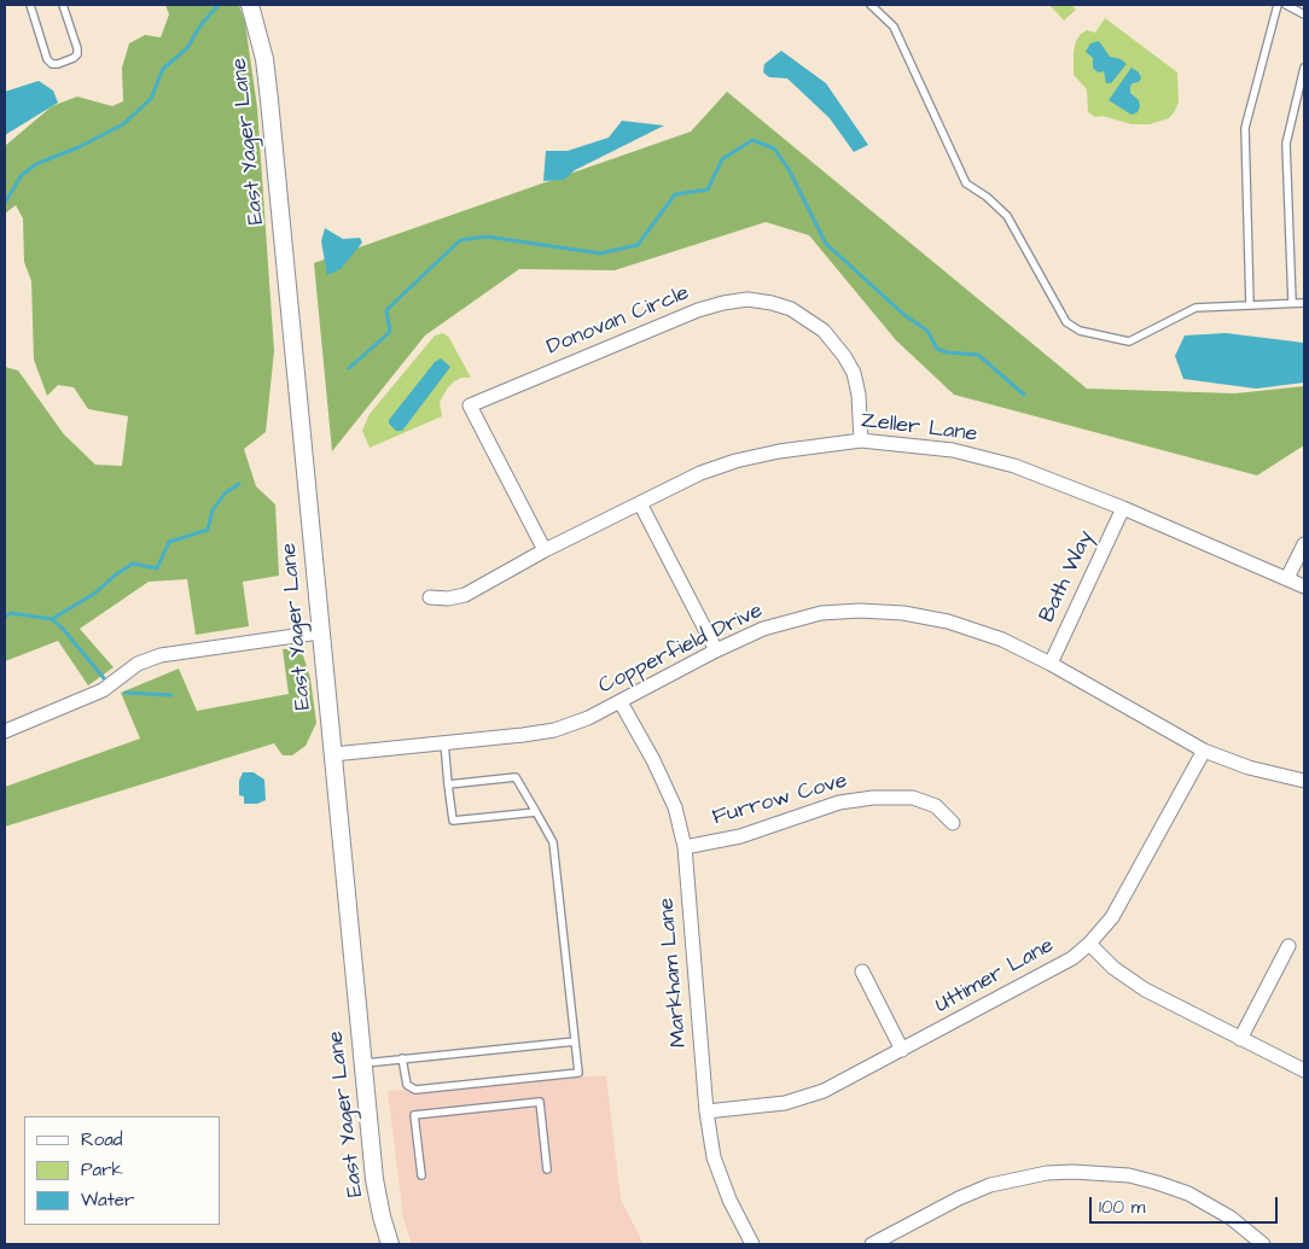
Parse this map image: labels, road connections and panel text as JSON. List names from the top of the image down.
{
  "streets": {
    "street": [
      "East Yager Lane",
      "Donovan Circle",
      "Zeller Lane",
      "Bath Way",
      "Copperfield Drive",
      "Furrow Cove",
      "Markham Lane",
      "Uttimer Lane"
    ]
  },
  "crossings": [
    ["East Yager Lane", "Copperfield Drive"],
    ["Donovan Circle", "Zeller Lane"],
    ["Zeller Lane", "Bath Way"],
    ["Bath Way", "Copperfield Drive"],
    ["Copperfield Drive", "Markham Lane"],
    ["Copperfield Drive", "Uttimer Lane"],
    ["Furrow Cove", "Markham Lane"],
    ["Markham Lane", "Uttimer Lane"]
  ],
  "legend": ["Road", "Park", "Water"],
  "scale_bar": "100 m"
}
